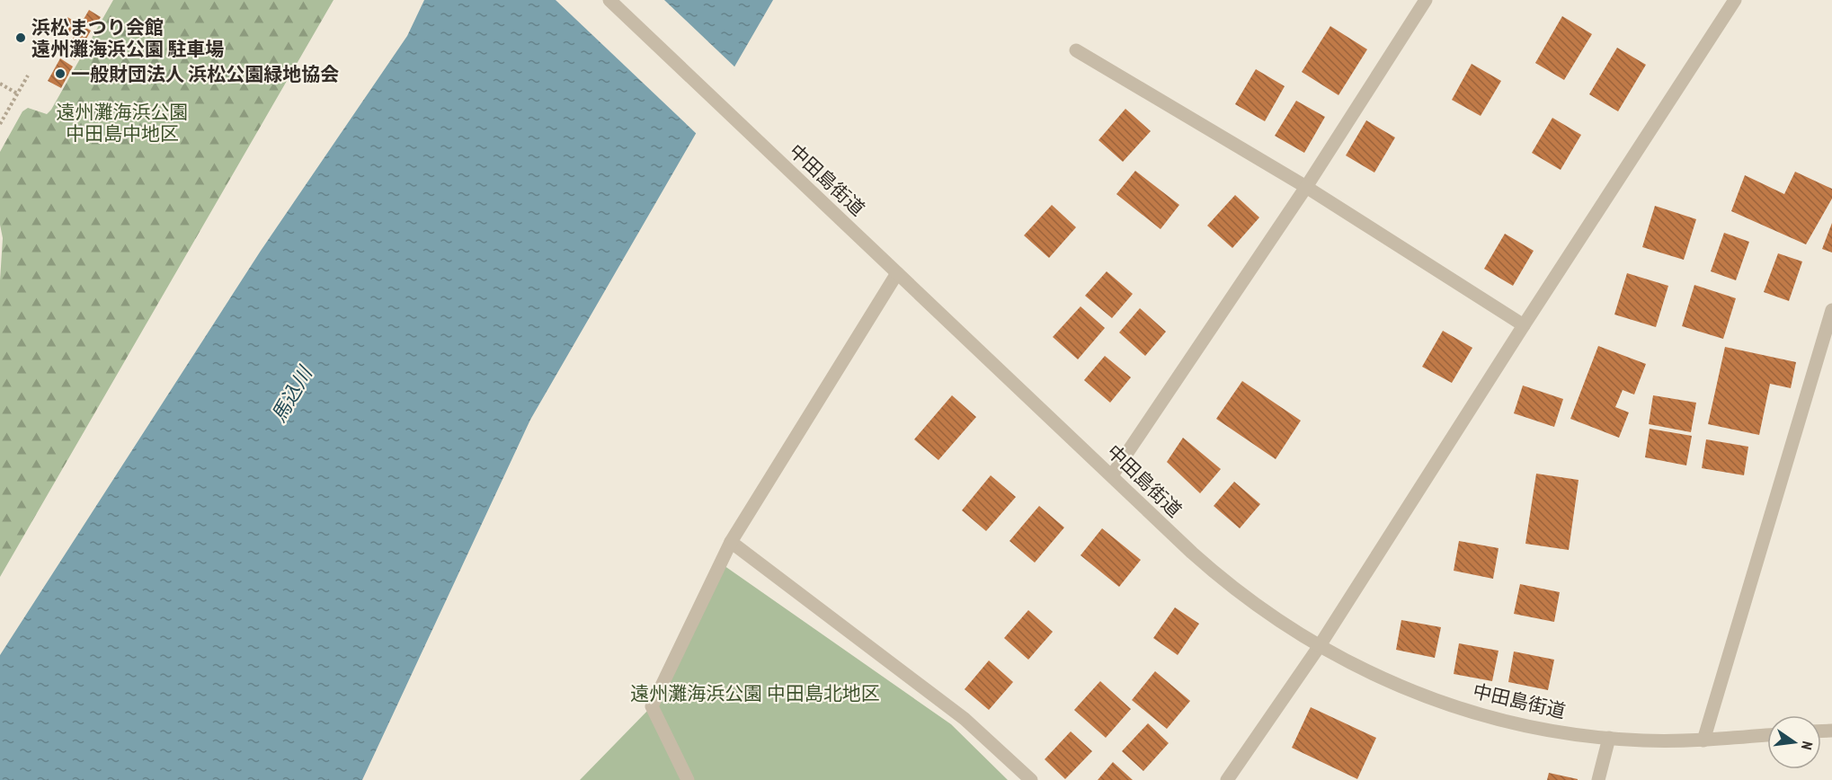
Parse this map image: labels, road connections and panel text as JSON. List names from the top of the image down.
{
  "streets": {
    "street": ["中田島街道"]
  },
  "water": ["馬込川"],
  "parks": ["遠州灘海浜公園 中田島中地区", "遠州灘海浜公園 中田島北地区"],
  "places": ["浜松まつり会館 遠州灘海浜公園 駐車場", "一般財団法人 浜松公園緑地協会"],
  "north": "right"
}
